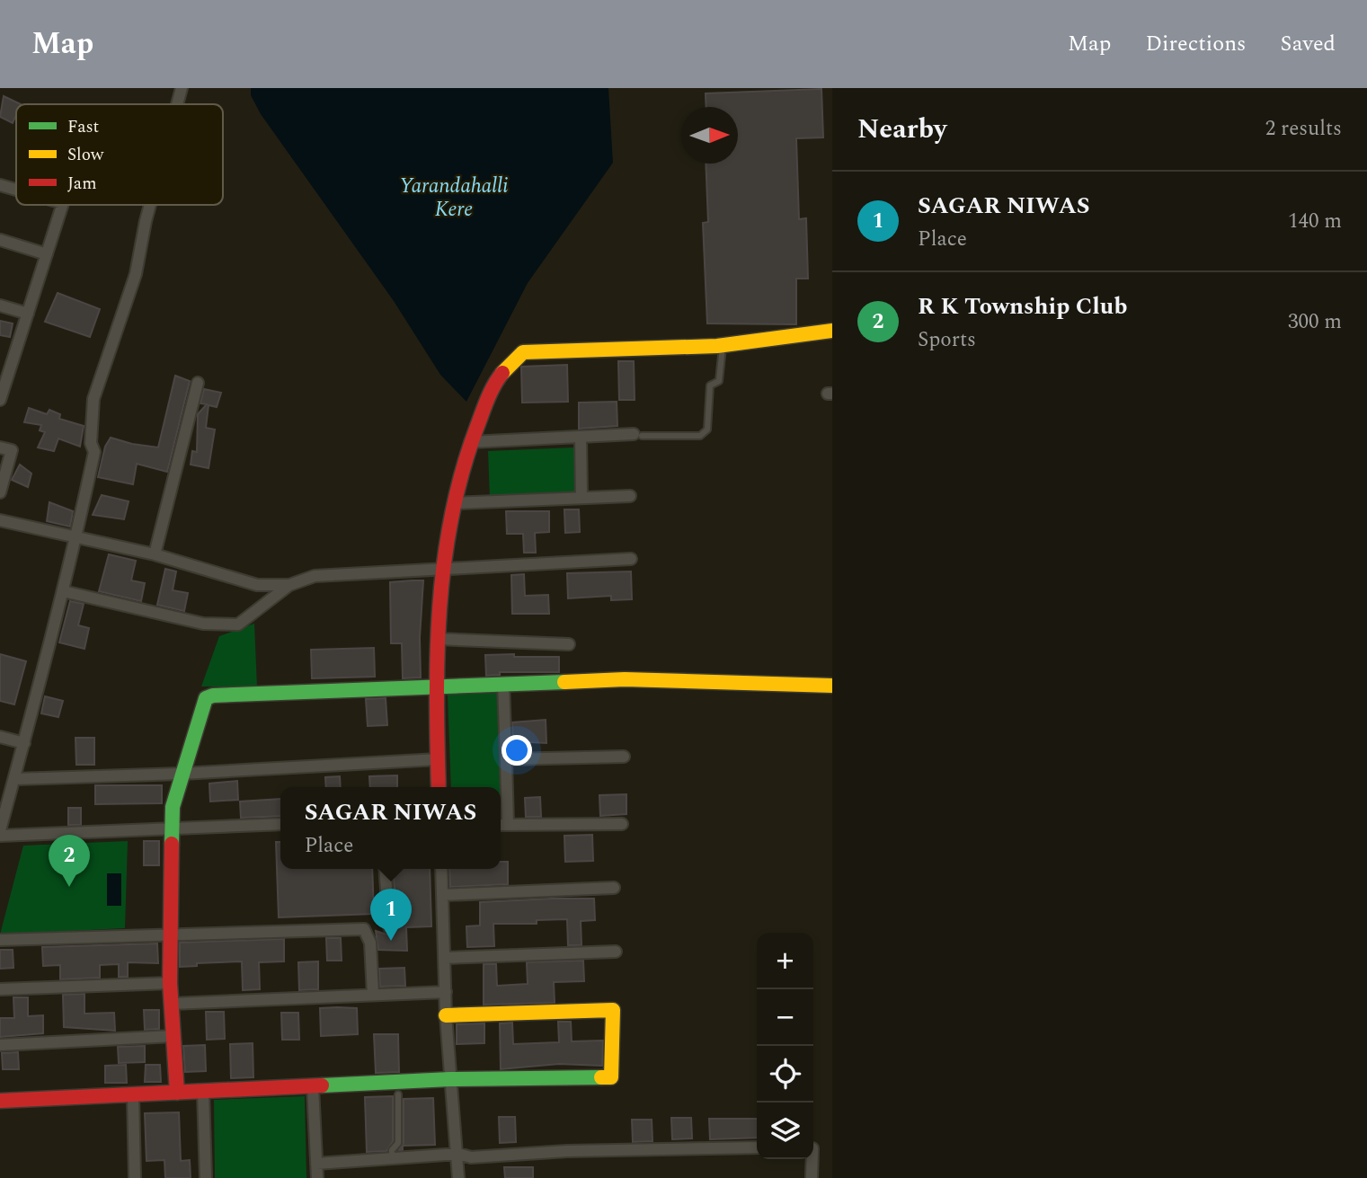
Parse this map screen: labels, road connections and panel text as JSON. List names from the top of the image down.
{
  "water": ["Yarandahalli Kere"],
  "legend": ["Fast", "Slow", "Jam"],
  "north": "right",
  "page": {
    "header": "Map",
    "nav": ["Map", "Directions", "Saved"],
    "heading": ["Nearby", "2 results"],
    "list": [
      {
        "mark": "1",
        "name": "SAGAR NIWAS",
        "note": "Place",
        "value": "140 m"
      },
      {
        "mark": "2",
        "name": "R K Township Club",
        "note": "Sports",
        "value": "300 m"
      }
    ],
    "popup": ["SAGAR NIWAS", "Place"],
    "pins": ["2", "1"],
    "map_buttons": ["+", "−"]
  }
}
